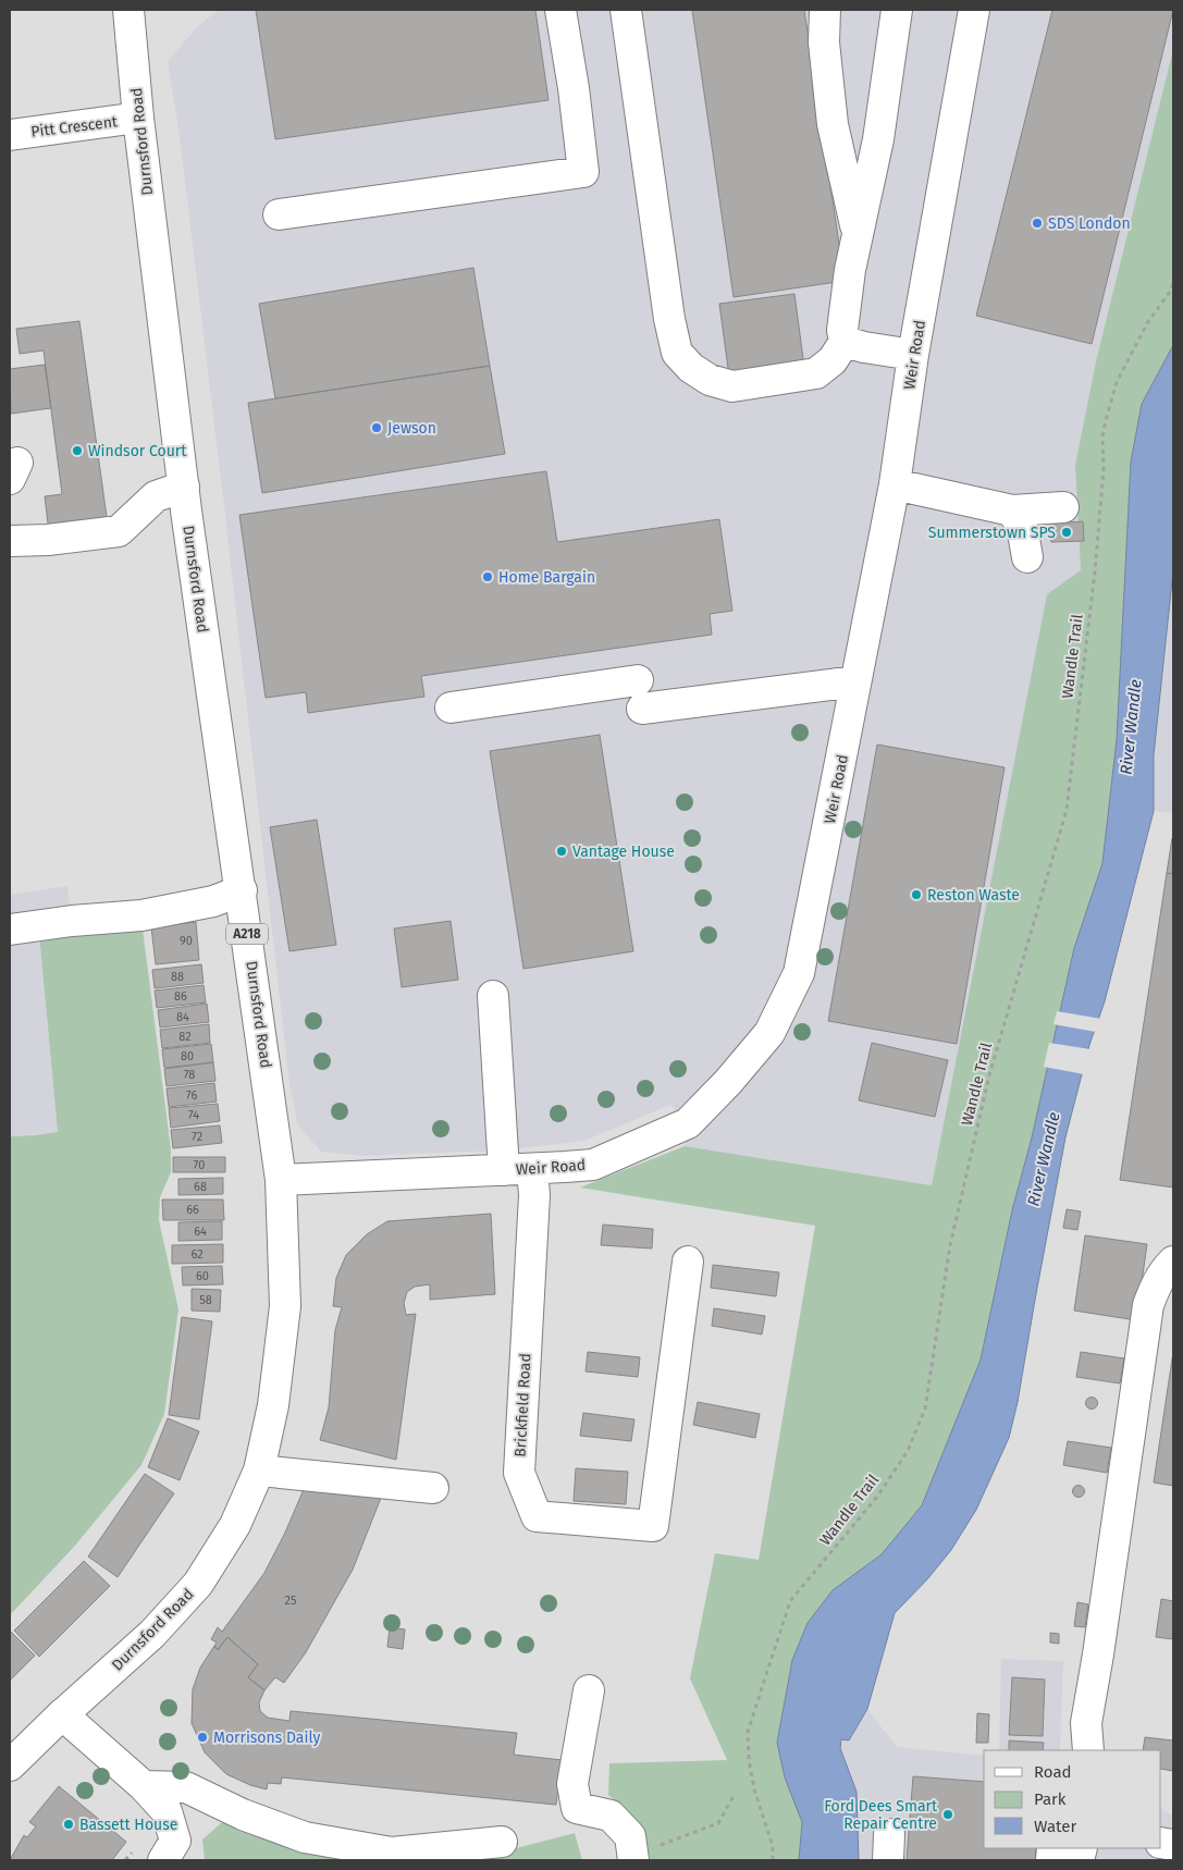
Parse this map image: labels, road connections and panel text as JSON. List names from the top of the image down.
{
  "streets": {
    "main road": [
      "Pitt Crescent",
      "Durnsford Road",
      "Weir Road",
      "A218",
      "Brickfield Road"
    ],
    "path": ["Wandle Trail"]
  },
  "crossings": [
    ["Pitt Crescent", "Durnsford Road"],
    ["Durnsford Road", "Weir Road"],
    ["Weir Road", "Brickfield Road"]
  ],
  "water": ["River Wandle"],
  "places": [
    "SDS London",
    "Jewson",
    "Windsor Court",
    "Summerstown SPS",
    "Home Bargain",
    "Vantage House",
    "Reston Waste",
    "Morrisons Daily",
    "Ford Dees Smart Repair Centre",
    "Bassett House"
  ],
  "house_numbers": [
    "90",
    "88",
    "86",
    "84",
    "82",
    "80",
    "78",
    "76",
    "74",
    "72",
    "70",
    "68",
    "66",
    "64",
    "62",
    "60",
    "58",
    "25"
  ],
  "legend": ["Road", "Park", "Water"]
}
